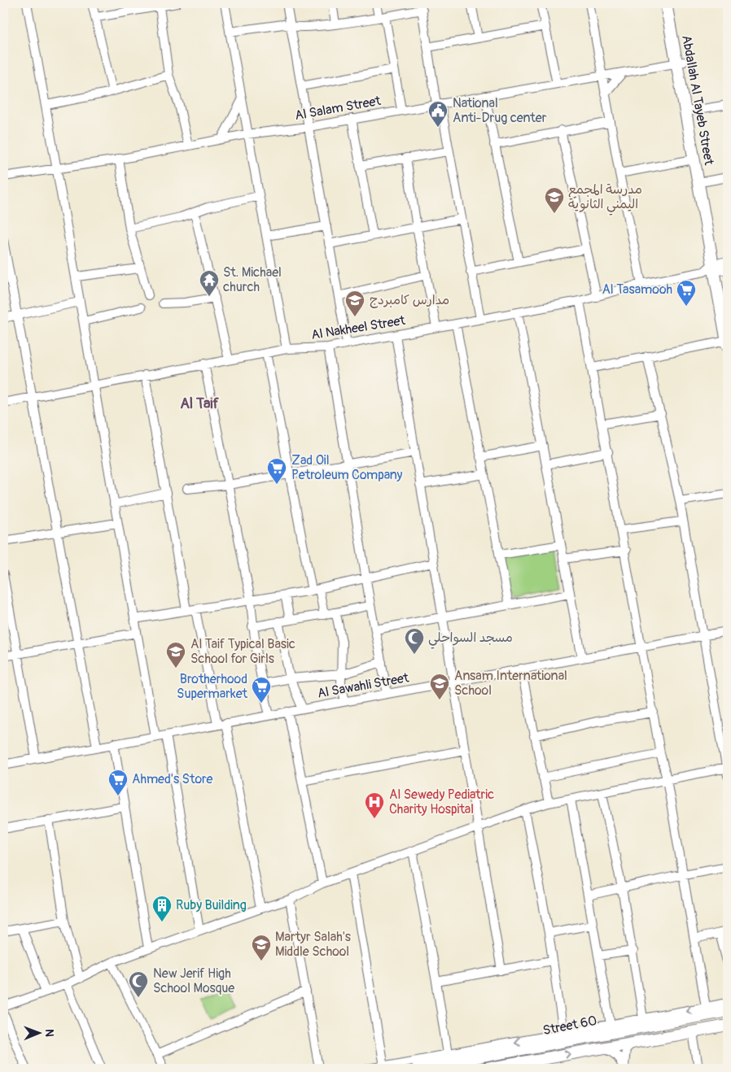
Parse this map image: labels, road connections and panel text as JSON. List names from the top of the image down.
{
  "streets": {
    "main road": ["Abdallah Al Tayeb Street", "Street 60"],
    "street": ["Al Salam Street", "Al Nakheel Street", "Al Sawahli Street"]
  },
  "crossings": [
    ["Abdallah Al Tayeb Street", "Al Salam Street"],
    ["Abdallah Al Tayeb Street", "Al Nakheel Street"]
  ],
  "districts": ["Al Taif"],
  "places": {
    "public building": ["National Anti-Drug center"],
    "school or university": [
      "مدرسة المجمع اليمني الثانوية",
      "مدارس كامبردج",
      "Al Taif Typical Basic School for Girls",
      "Ansam International School",
      "Martyr Salah's Middle School"
    ],
    "temple": ["St. Michael church"],
    "supermarket": [
      "Al Tasamooh",
      "Zad Oil Petroleum Company",
      "Brotherhood Supermarket",
      "Ahmed's Store"
    ],
    "mosque": ["مسجد السواحلي", "New Jerif High School Mosque"],
    "hospital": ["Al Sewedy Pediatric Charity Hospital"],
    "building": ["Ruby Building"]
  },
  "north": "right"
}
